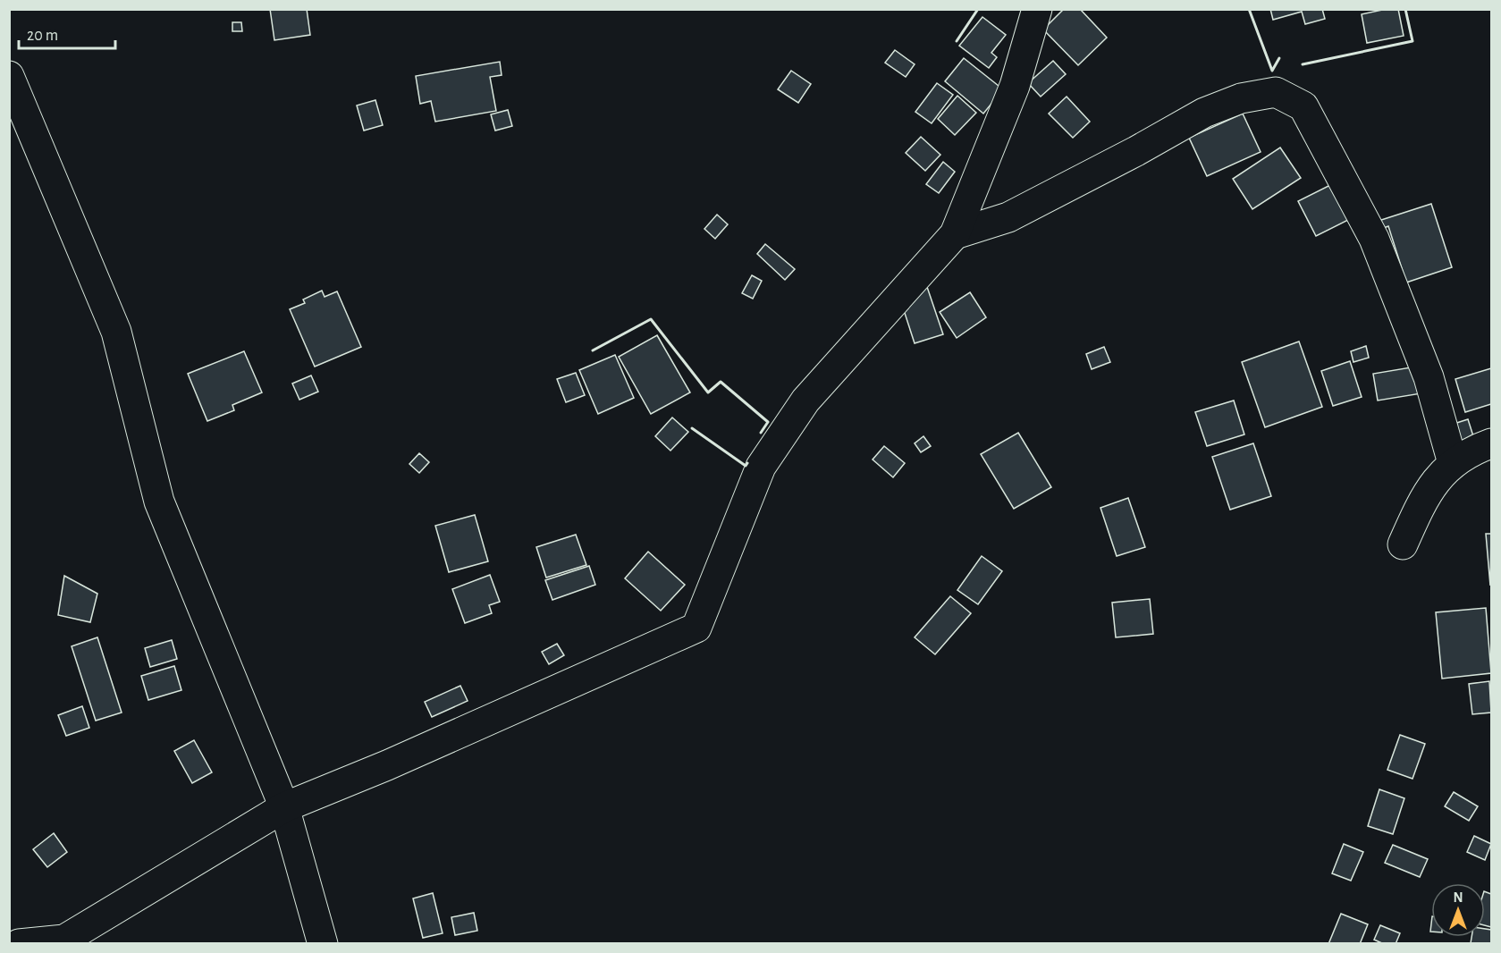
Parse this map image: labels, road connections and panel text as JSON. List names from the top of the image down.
{
  "scale_bar": "20 m",
  "north": "top"
}
